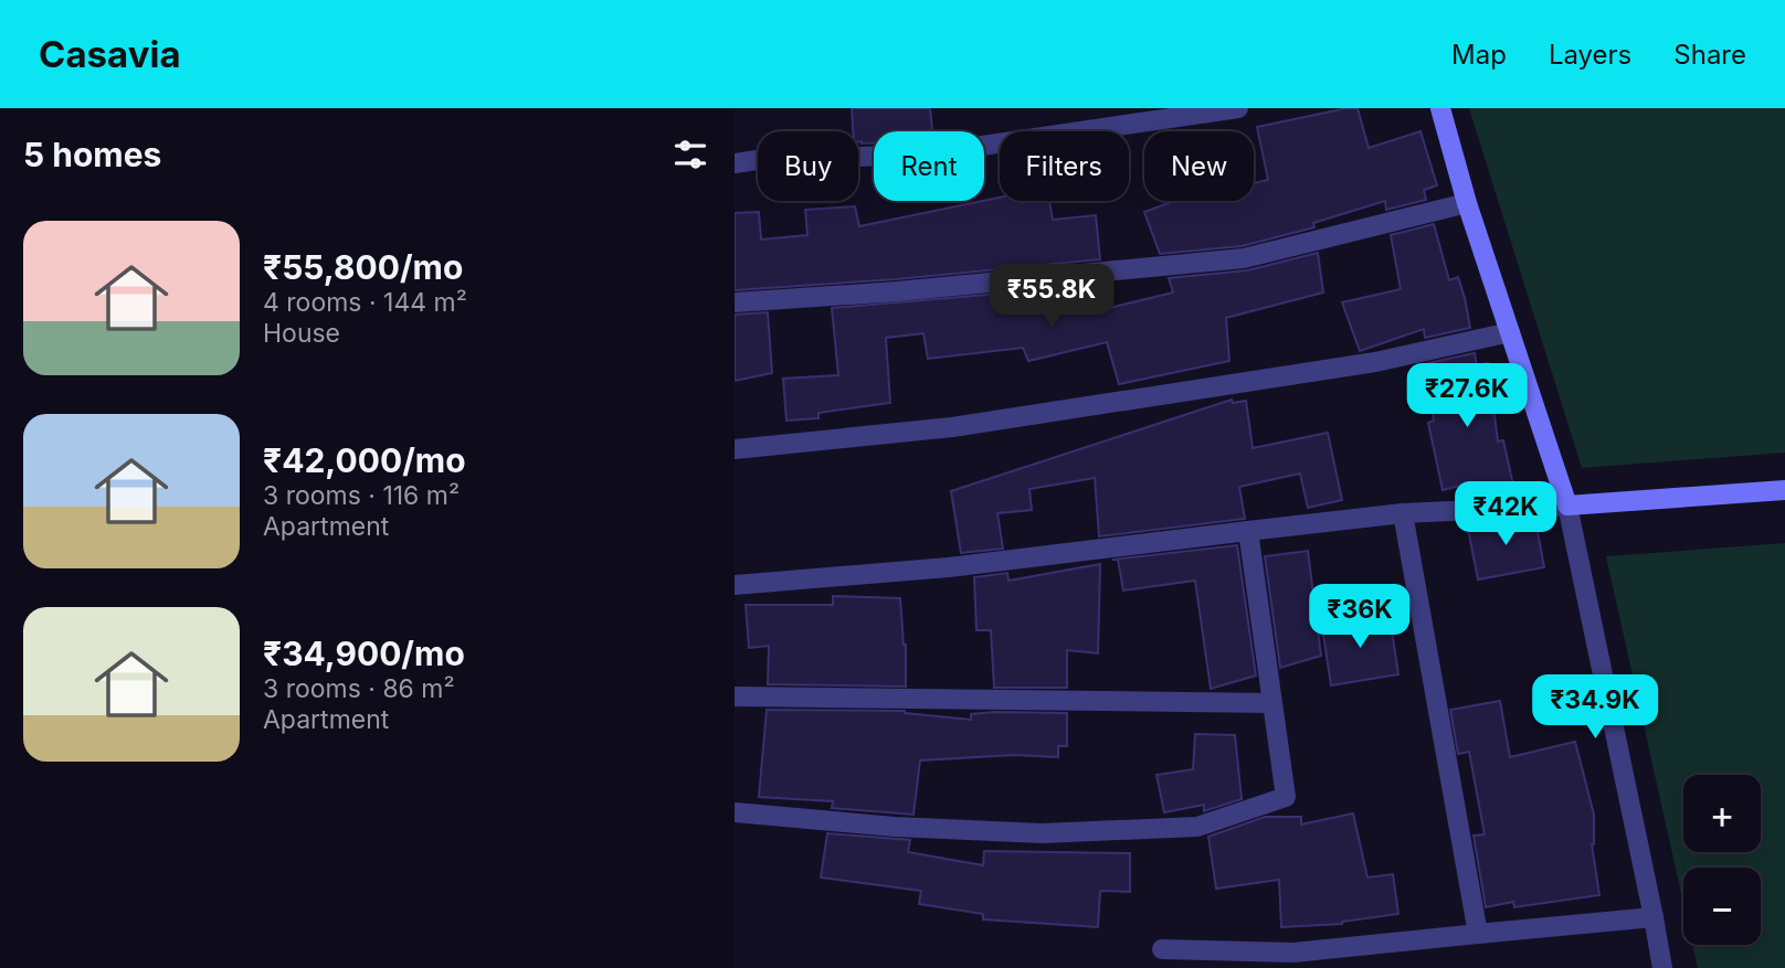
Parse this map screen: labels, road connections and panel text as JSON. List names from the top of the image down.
{
  "page": {
    "header": "Casavia",
    "nav": ["Map", "Layers", "Share"],
    "heading": "5 homes",
    "chip": [
      "Buy",
      "Rent",
      "Filters",
      "New"
    ],
    "list": [
      {
        "name": "₹55,800/mo",
        "note": "4 rooms · 144 m² · House"
      },
      {
        "name": "₹42,000/mo",
        "note": "3 rooms · 116 m² · Apartment"
      },
      {
        "name": "₹34,900/mo",
        "note": "3 rooms · 86 m² · Apartment"
      }
    ],
    "price": [
      "₹55.8K",
      "₹27.6K",
      "₹42K",
      "₹36K",
      "₹34.9K"
    ],
    "map_buttons": ["+", "−"]
  }
}
